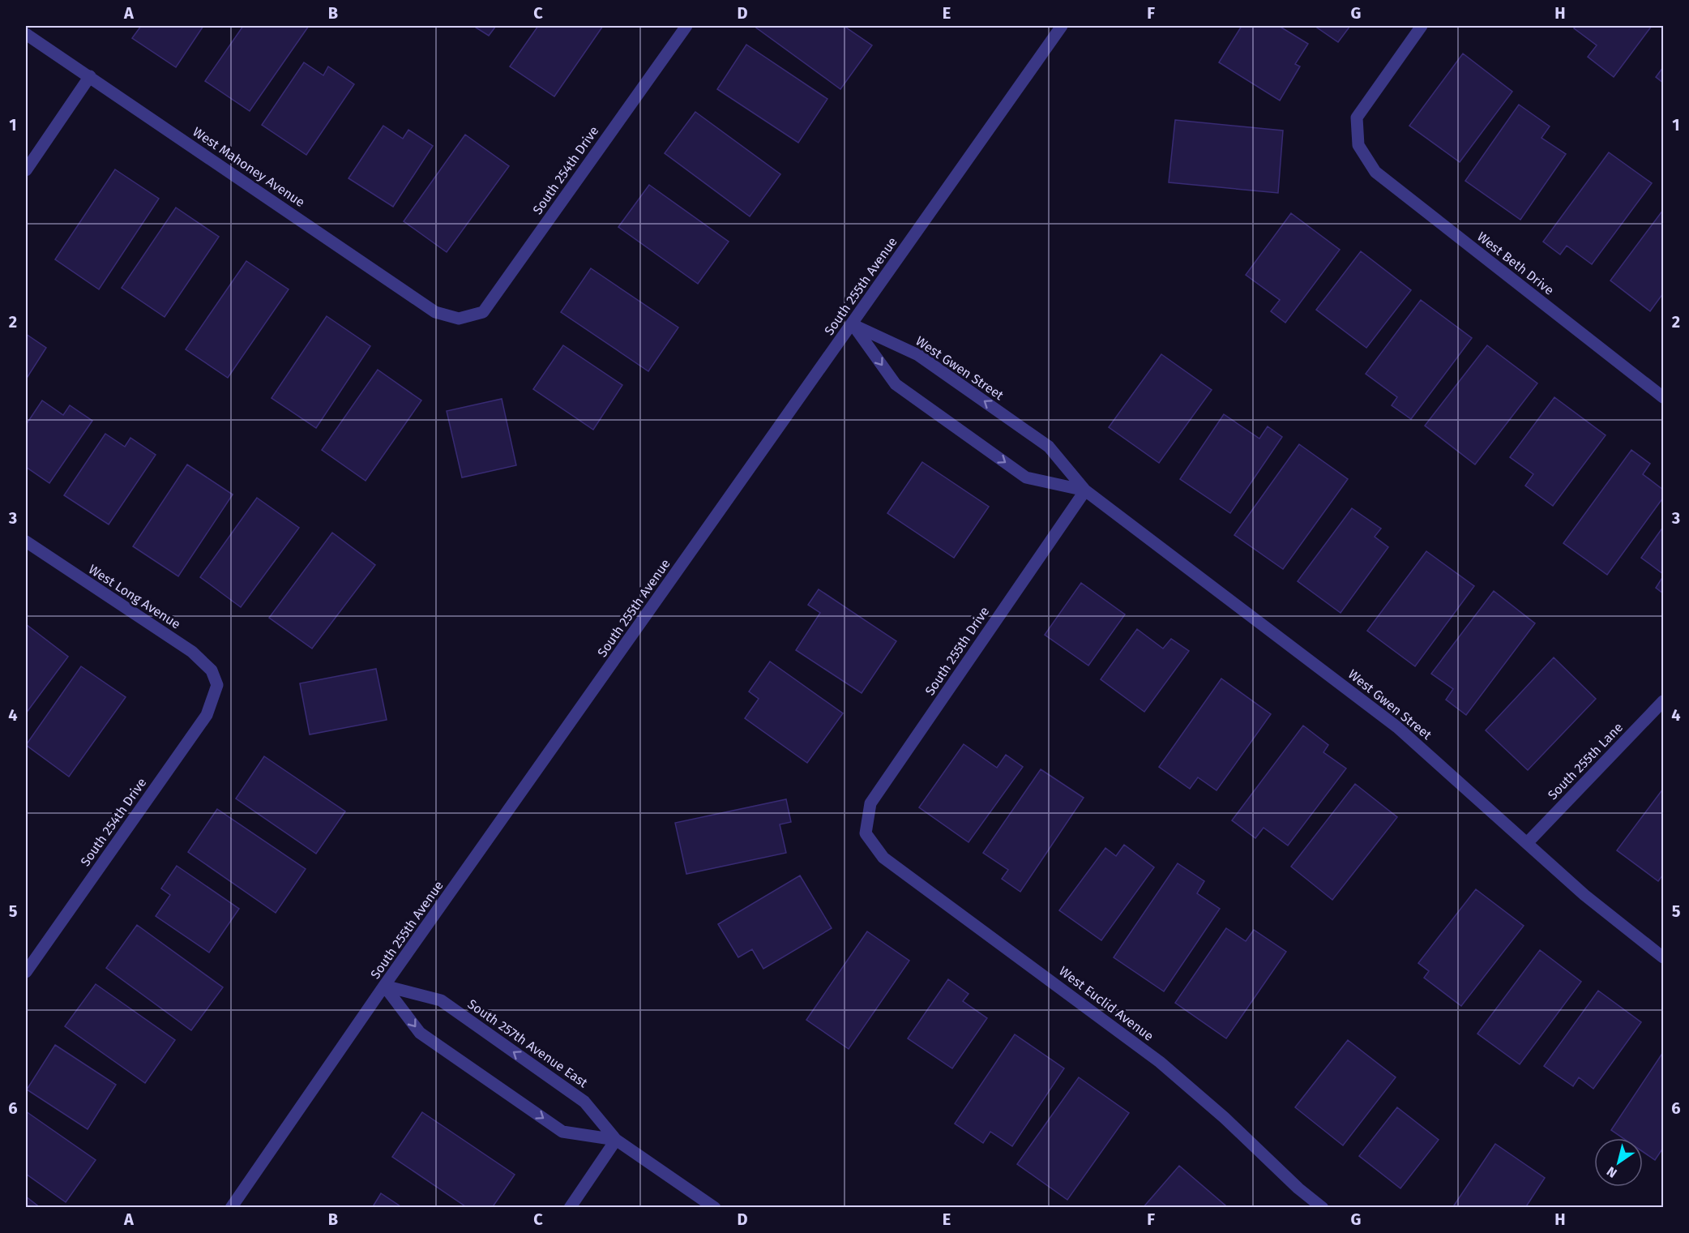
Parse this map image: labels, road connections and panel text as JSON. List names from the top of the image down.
{
  "streets": {
    "street": [
      "West Mahoney Avenue",
      "South 254th Drive",
      "West Beth Drive",
      "South 255th Avenue",
      "West Gwen Street",
      "West Long Avenue",
      "South 255th Drive",
      "South 255th Lane",
      "West Euclid Avenue",
      "South 257th Avenue East"
    ]
  },
  "crossings": [
    ["West Mahoney Avenue", "South 254th Drive"],
    ["South 254th Drive", "West Long Avenue"],
    ["South 255th Avenue", "West Gwen Street"],
    ["South 255th Avenue", "South 257th Avenue East"],
    ["West Gwen Street", "South 255th Drive"],
    ["West Gwen Street", "South 255th Lane"],
    ["South 255th Drive", "West Euclid Avenue"]
  ],
  "north": "bottom left",
  "grid": {
    "columns": [
      "A",
      "B",
      "C",
      "D",
      "E",
      "F",
      "G",
      "H"
    ],
    "rows": [
      "1",
      "2",
      "3",
      "4",
      "5",
      "6"
    ]
  }
}
